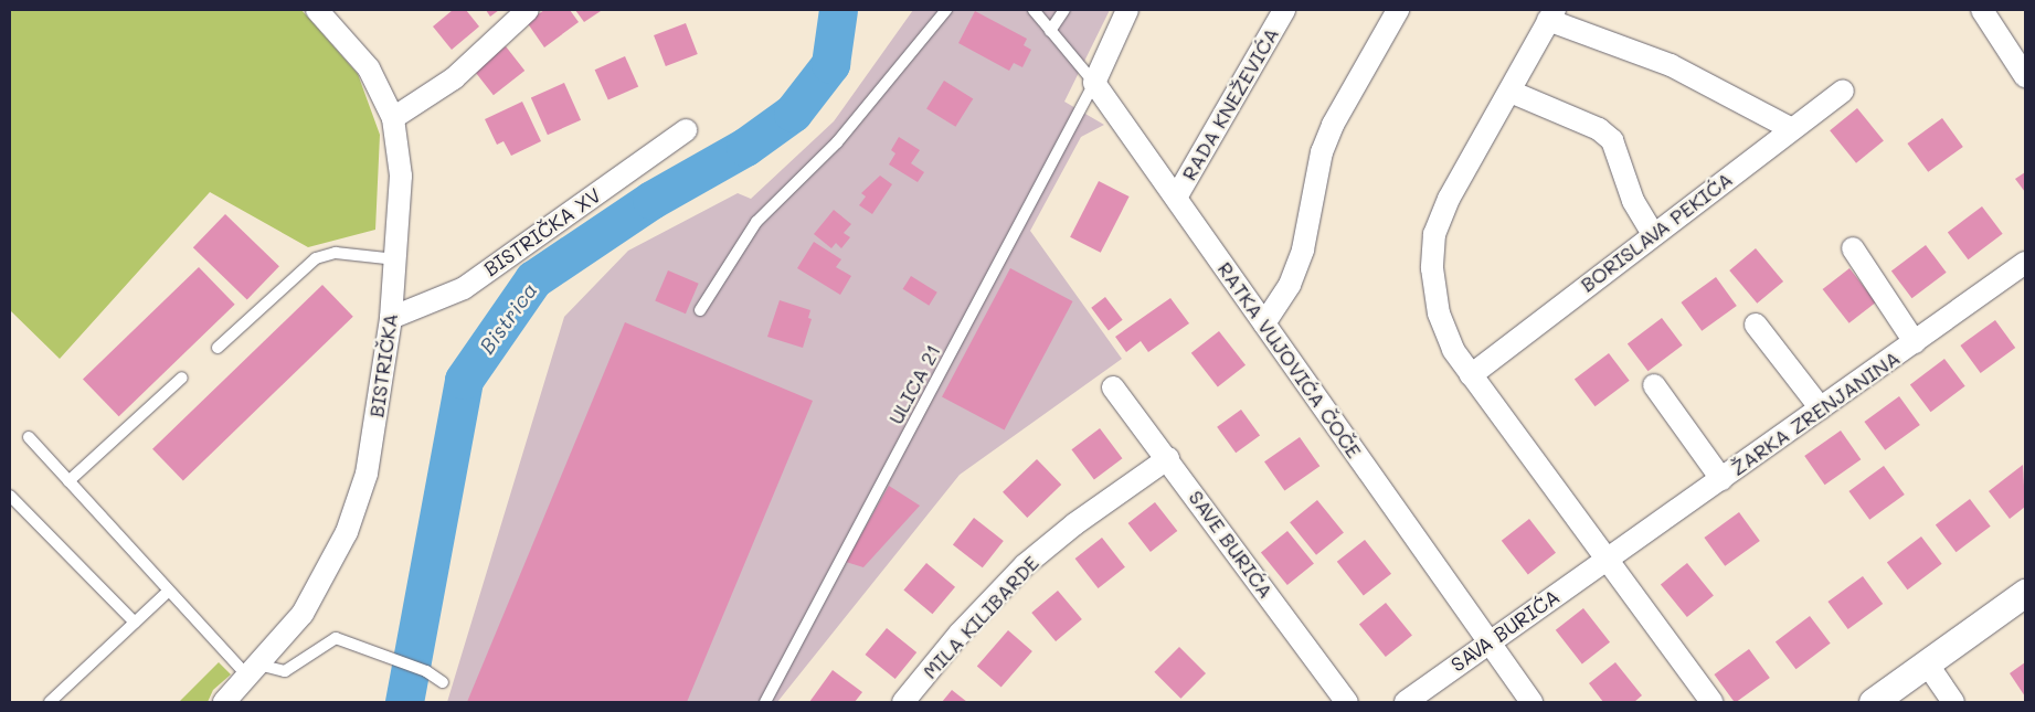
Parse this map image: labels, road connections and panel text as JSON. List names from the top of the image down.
{
  "streets": {
    "street": [
      "RADA KNEŽEVIĆA",
      "BISTRIČKA XV",
      "BORISLAVA PEKIĆA",
      "RATKA VUJOVIĆA ČOČE",
      "BISTRIČKA",
      "ŽARKA ZRENJANINA",
      "SAVE BURIĆA",
      "MILA KILIBARDE",
      "SAVA BURIĆA"
    ],
    "lane": ["ULICA 21"]
  },
  "crossings": [
    ["RADA KNEŽEVIĆA", "RATKA VUJOVIĆA ČOČE"],
    ["BISTRIČKA XV", "BISTRIČKA"],
    ["RATKA VUJOVIĆA ČOČE", "ULICA 21"],
    ["RATKA VUJOVIĆA ČOČE", "SAVA BURIĆA"],
    ["ŽARKA ZRENJANINA", "SAVA BURIĆA"],
    ["SAVE BURIĆA", "MILA KILIBARDE"]
  ],
  "water": ["Bistrica"]
}
